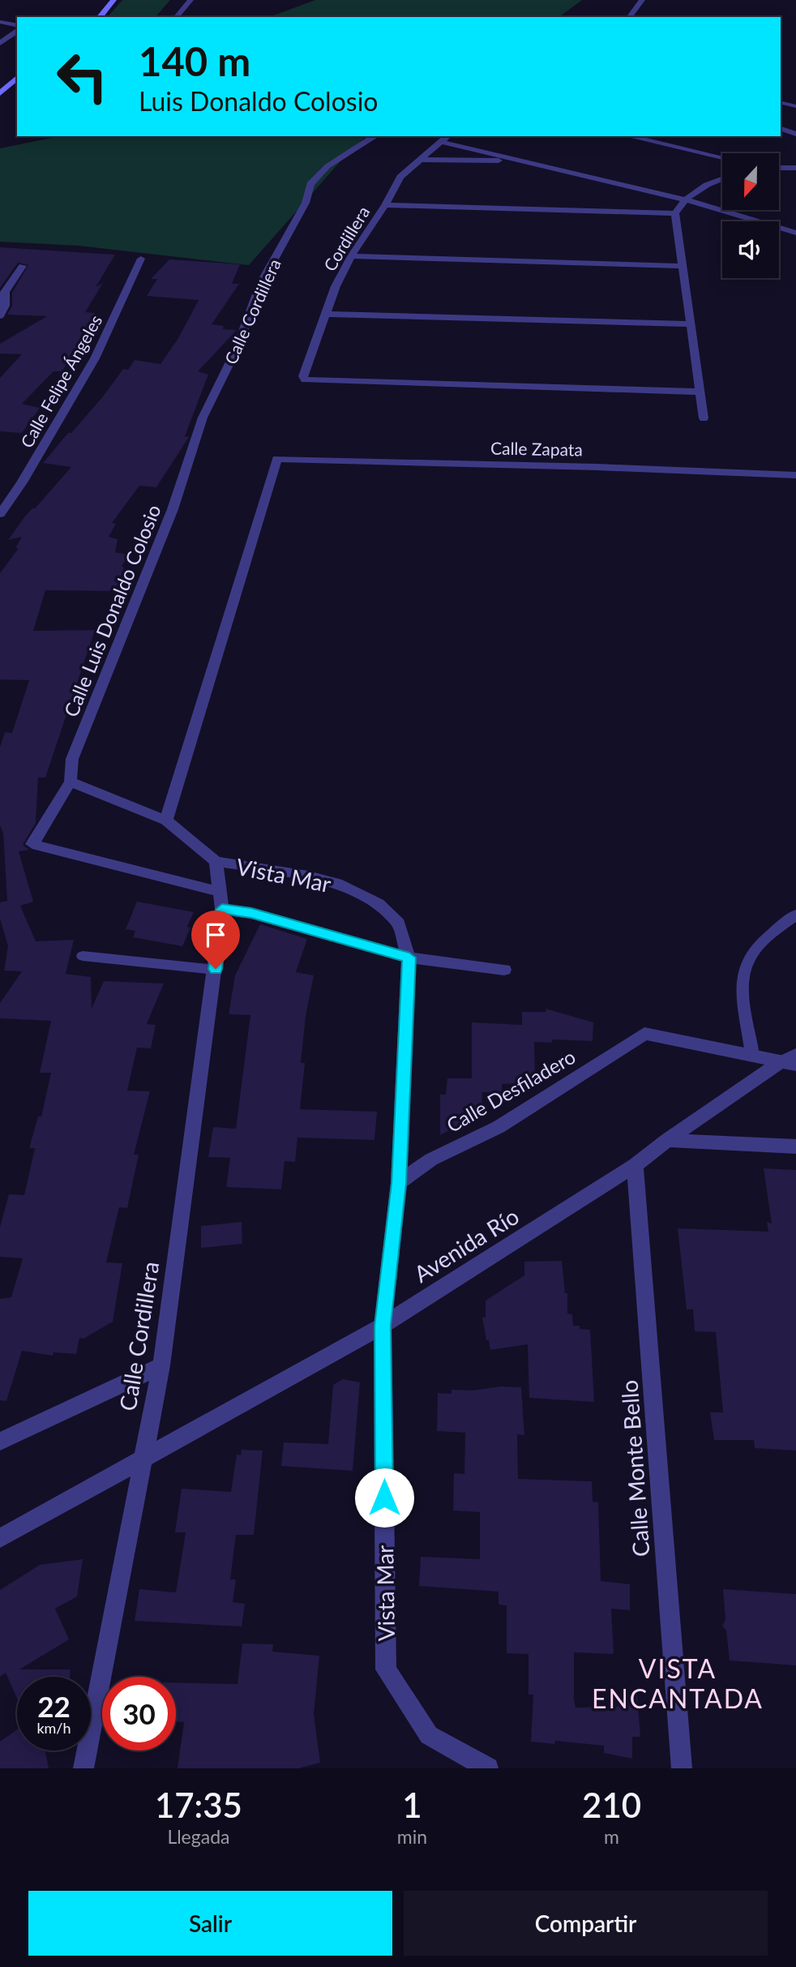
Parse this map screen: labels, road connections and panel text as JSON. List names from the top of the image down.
{
  "streets": {
    "street": [
      "Cordillera",
      "Calle Cordillera",
      "Calle Felipe Ángeles",
      "Calle Zapata",
      "Calle Luis Donaldo Colosio",
      "Vista Mar",
      "Calle Desfiladero",
      "Avenida Río",
      "Calle Monte Bello"
    ]
  },
  "crossings": [
    ["Calle Cordillera", "Calle Luis Donaldo Colosio"],
    ["Calle Cordillera", "Vista Mar"],
    ["Calle Cordillera", "Avenida Río"],
    ["Vista Mar", "Calle Desfiladero"],
    ["Vista Mar", "Avenida Río"],
    ["Avenida Río", "Calle Monte Bello"]
  ],
  "districts": ["VISTA ENCANTADA"],
  "north": "bottom",
  "page": {
    "turn": ["140 m", "Luis Donaldo Colosio"],
    "speed": "22 km/h",
    "limit": "30",
    "eta": [
      "17:35",
      "Llegada",
      "1",
      "min",
      "210",
      "m"
    ],
    "buttons": ["Salir", "Compartir"]
  }
}
